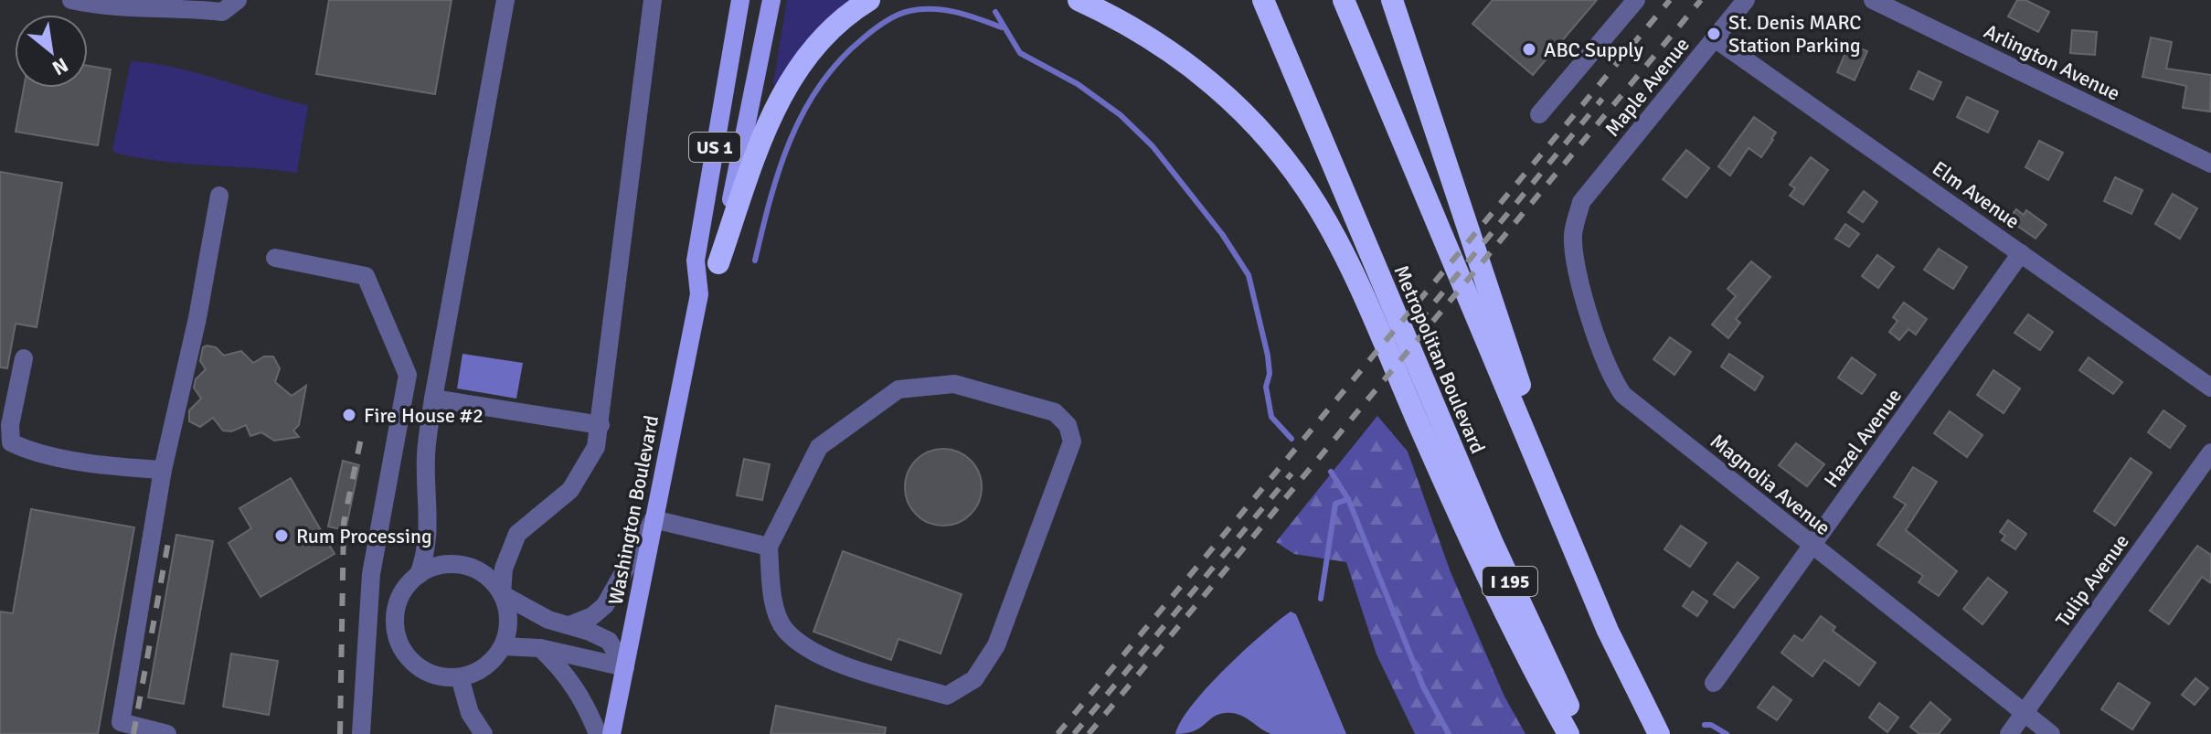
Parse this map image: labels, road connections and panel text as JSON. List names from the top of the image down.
{
  "streets": {
    "highway": ["Metropolitan Boulevard", "I 195"],
    "main road": ["US 1", "Washington Boulevard"],
    "street": [
      "Arlington Avenue",
      "Maple Avenue",
      "Elm Avenue",
      "Hazel Avenue",
      "Magnolia Avenue",
      "Tulip Avenue"
    ]
  },
  "crossings": [
    ["Maple Avenue", "Elm Avenue"],
    ["Maple Avenue", "Magnolia Avenue"],
    ["Elm Avenue", "Hazel Avenue"],
    ["Hazel Avenue", "Magnolia Avenue"],
    ["Magnolia Avenue", "Tulip Avenue"]
  ],
  "places": [
    "St. Denis MARC Station Parking",
    "ABC Supply",
    "Fire House #2",
    "Rum Processing"
  ],
  "north": "bottom right"
}
